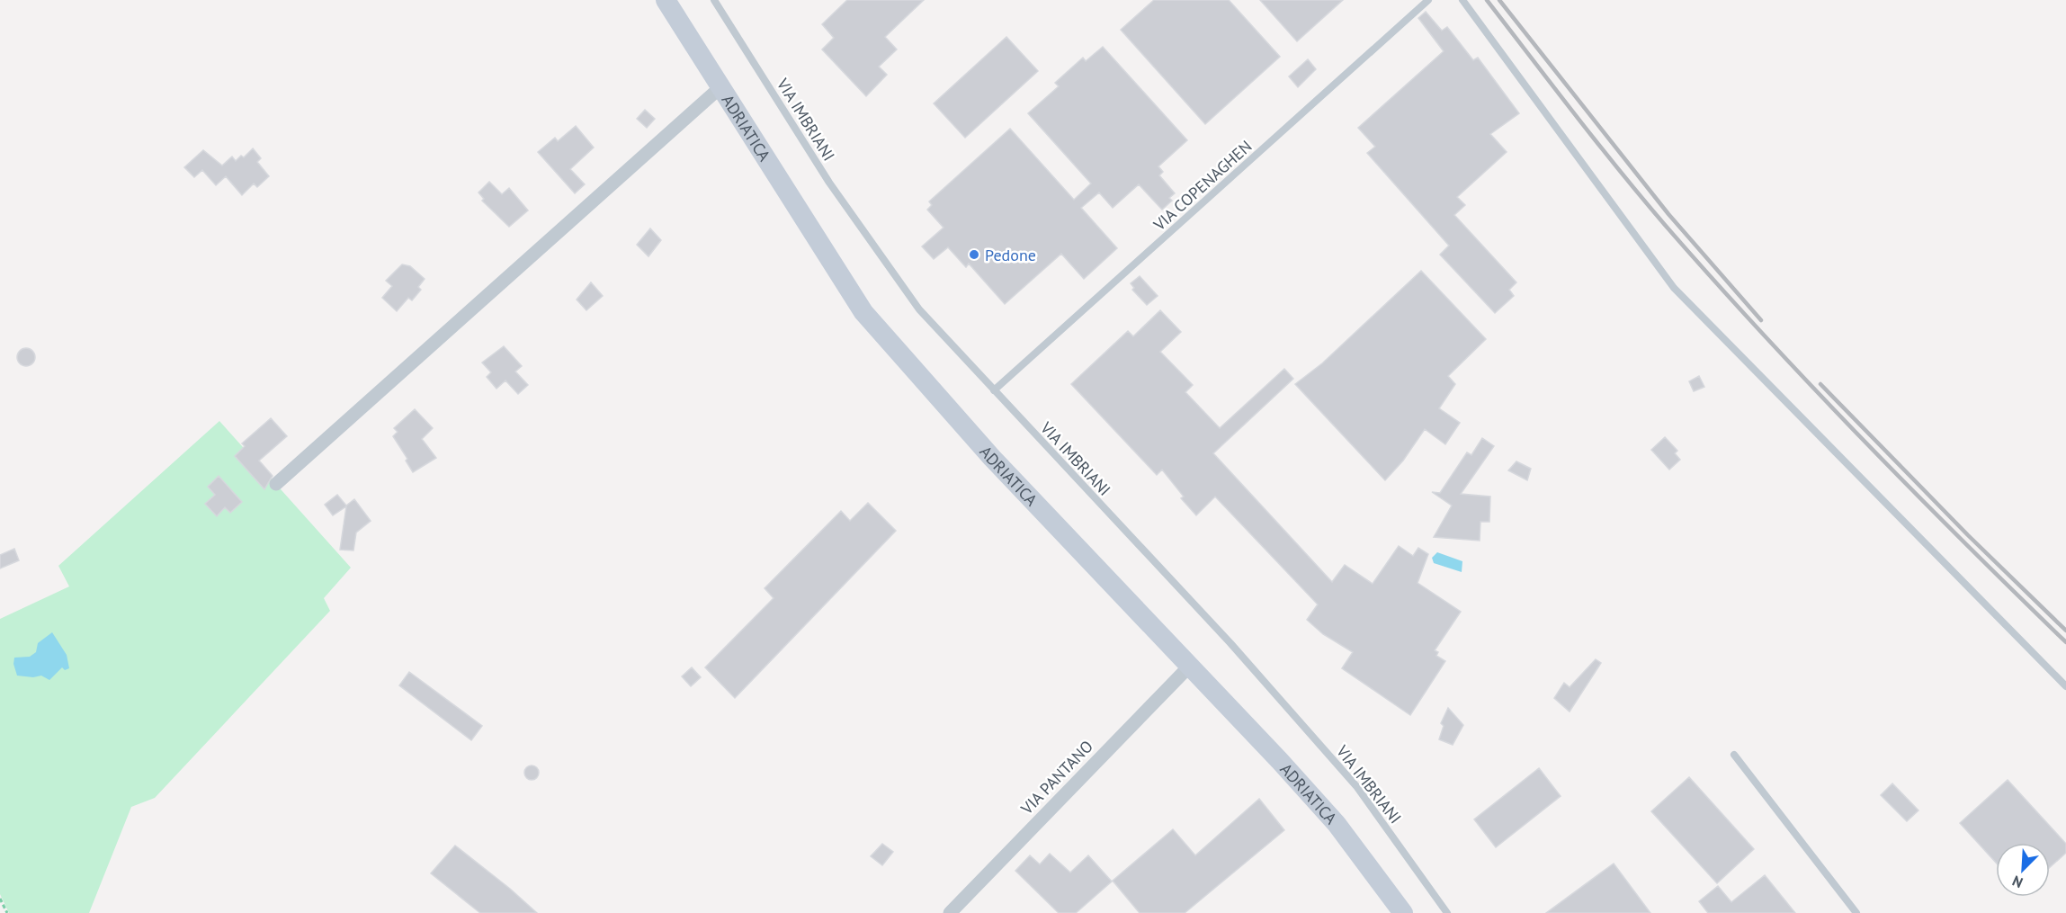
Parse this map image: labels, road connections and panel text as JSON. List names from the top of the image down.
{
  "streets": {
    "main road": ["ADRIATICA"],
    "street": ["VIA PANTANO"],
    "lane": ["VIA IMBRIANI", "VIA COPENAGHEN"]
  },
  "crossings": [
    ["VIA IMBRIANI", "VIA COPENAGHEN"],
    ["ADRIATICA", "VIA PANTANO"]
  ],
  "places": ["Pedone"],
  "north": "bottom left"
}
